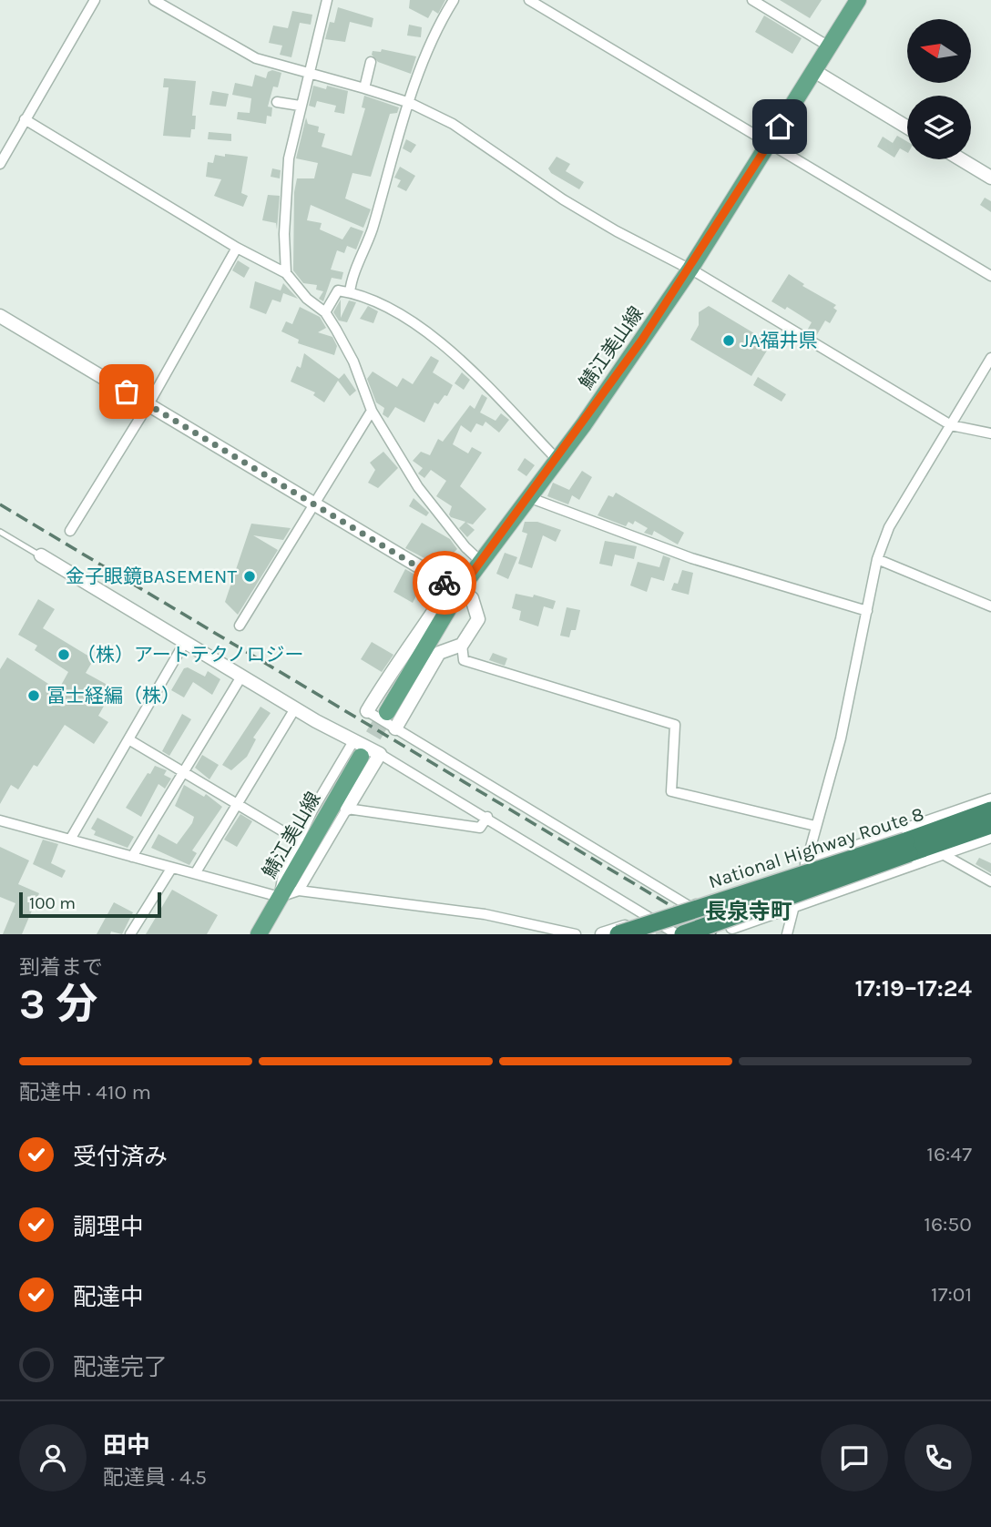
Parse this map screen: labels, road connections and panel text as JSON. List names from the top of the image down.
{
  "streets": {
    "highway": ["National Highway Route 8"],
    "main road": ["鯖江美山線"]
  },
  "districts": ["長泉寺町"],
  "places": [
    "JA福井県",
    "金子眼鏡BASEMENT",
    "（株）アートテクノロジー",
    "冨士経編（株）"
  ],
  "scale_bar": "100 m",
  "north": "left",
  "page": {
    "scale": "100 m",
    "heading": ["3 分", "到着まで", "17:19–17:24"],
    "panel": ["田中", "配達員 · 4.5"],
    "bar": "配達中 · 410 m",
    "list": [
      ["受付済み", "16:47"],
      ["調理中", "16:50"],
      ["配達中", "17:01"],
      "配達完了"
    ]
  }
}
